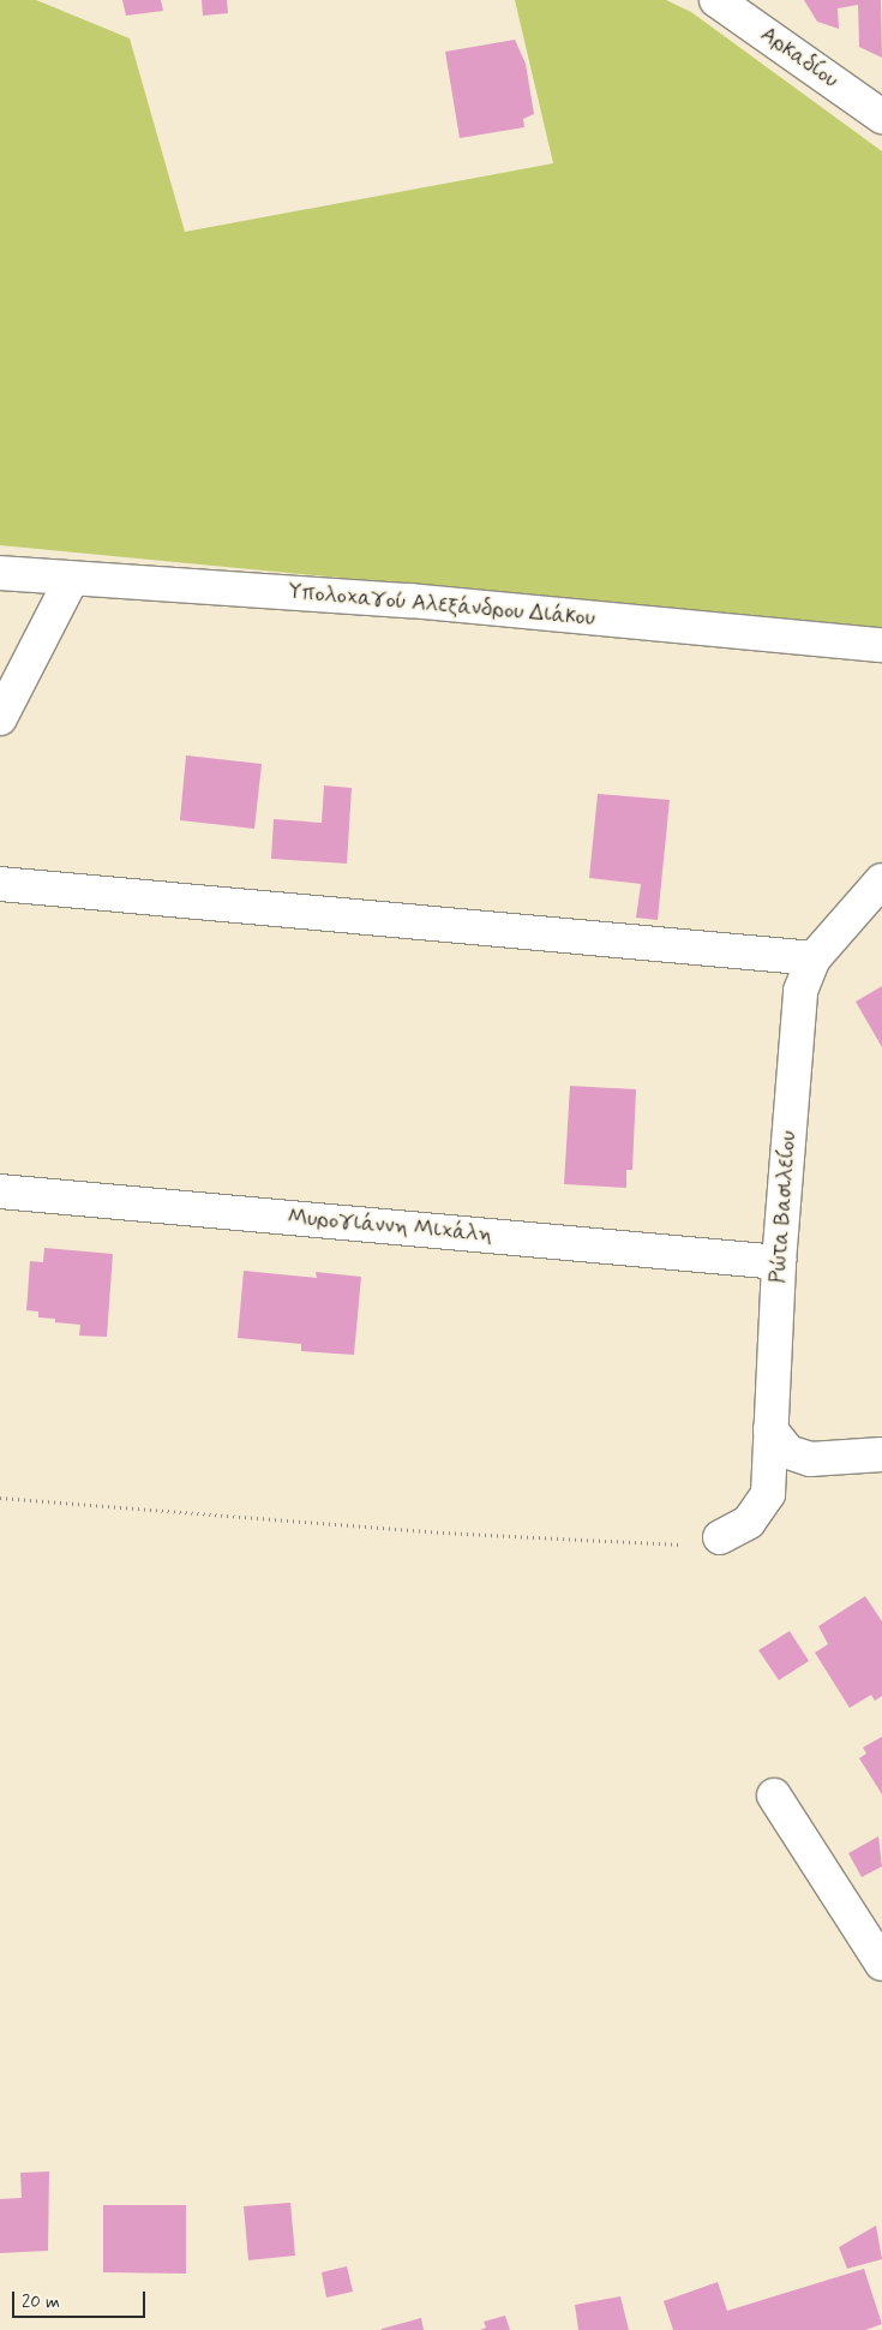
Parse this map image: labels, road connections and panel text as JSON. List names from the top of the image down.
{
  "streets": {
    "street": [
      "Αρκαδίου",
      "Υπολοχαγού Αλεξάνδρου Διάκου",
      "Ρώτα Βασιλείου",
      "Μυρογιάννη Μιχάλη"
    ]
  },
  "crossings": [
    ["Ρώτα Βασιλείου", "Μυρογιάννη Μιχάλη"]
  ],
  "scale_bar": "20 m"
}
